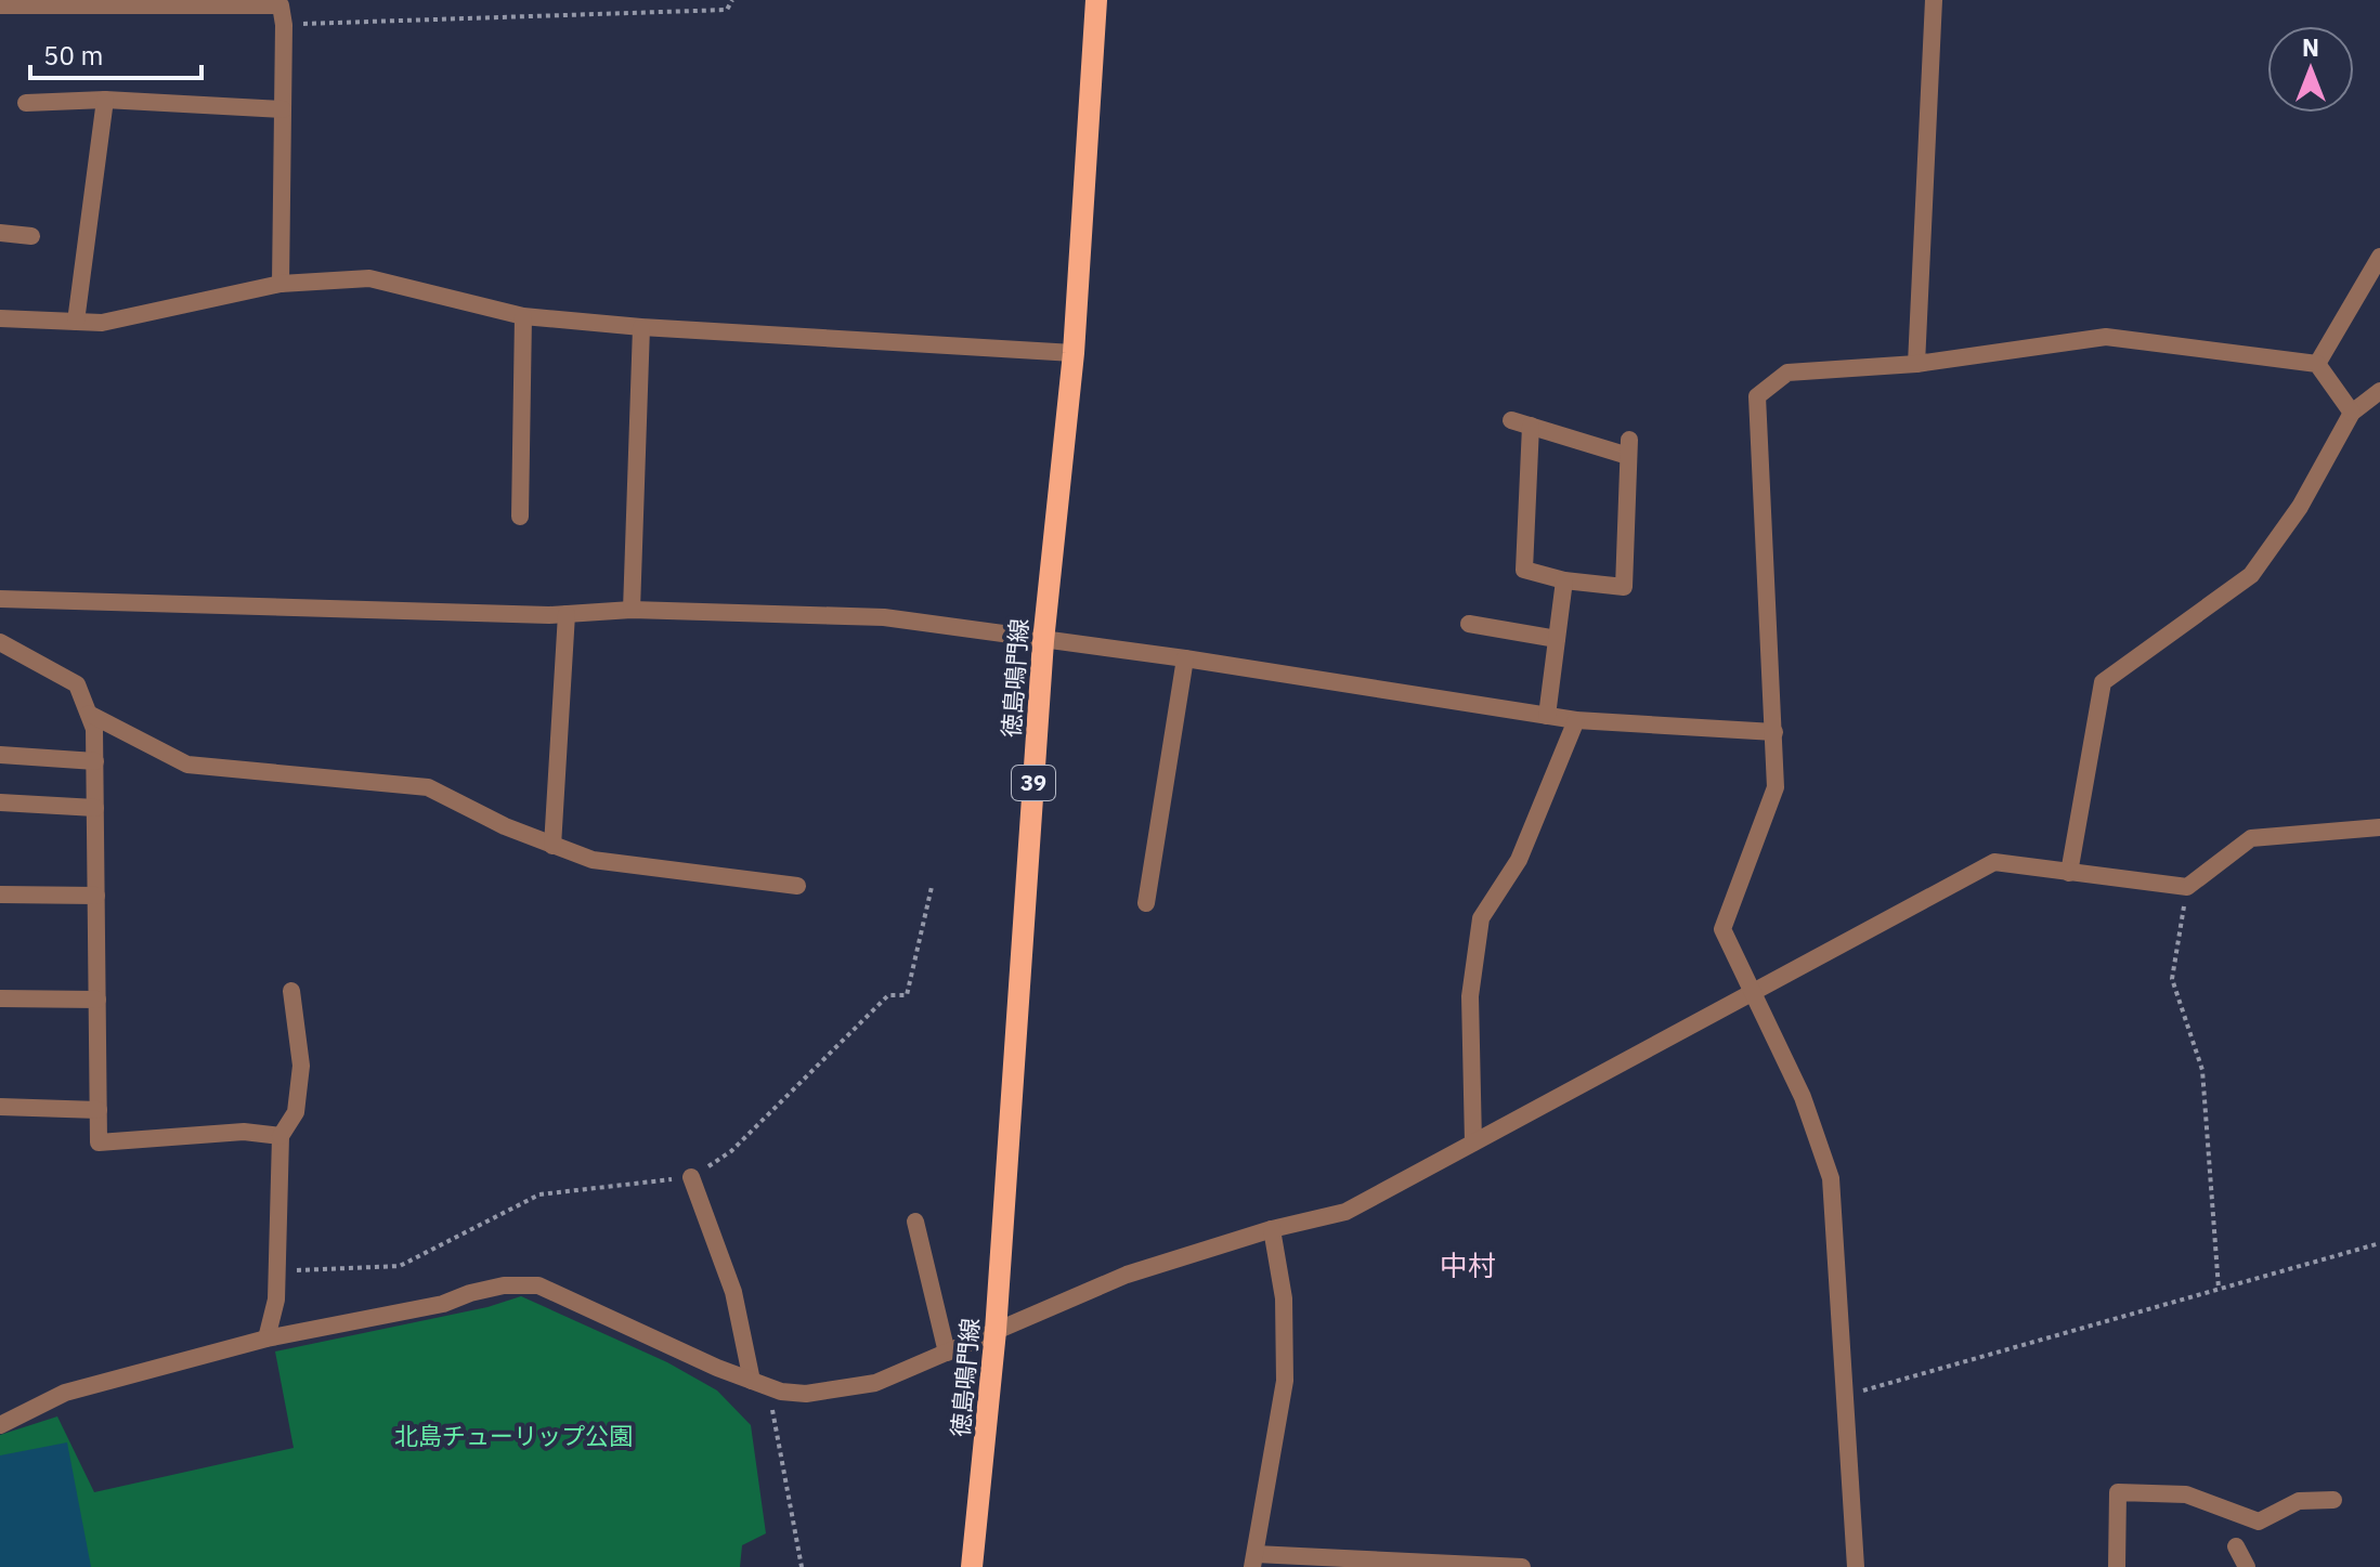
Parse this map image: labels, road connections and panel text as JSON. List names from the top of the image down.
{
  "streets": {
    "main road": ["徳島鳴門線", "39"]
  },
  "districts": ["中村"],
  "parks": ["北島チューリップ公園"],
  "scale_bar": "50 m",
  "north": "top"
}
